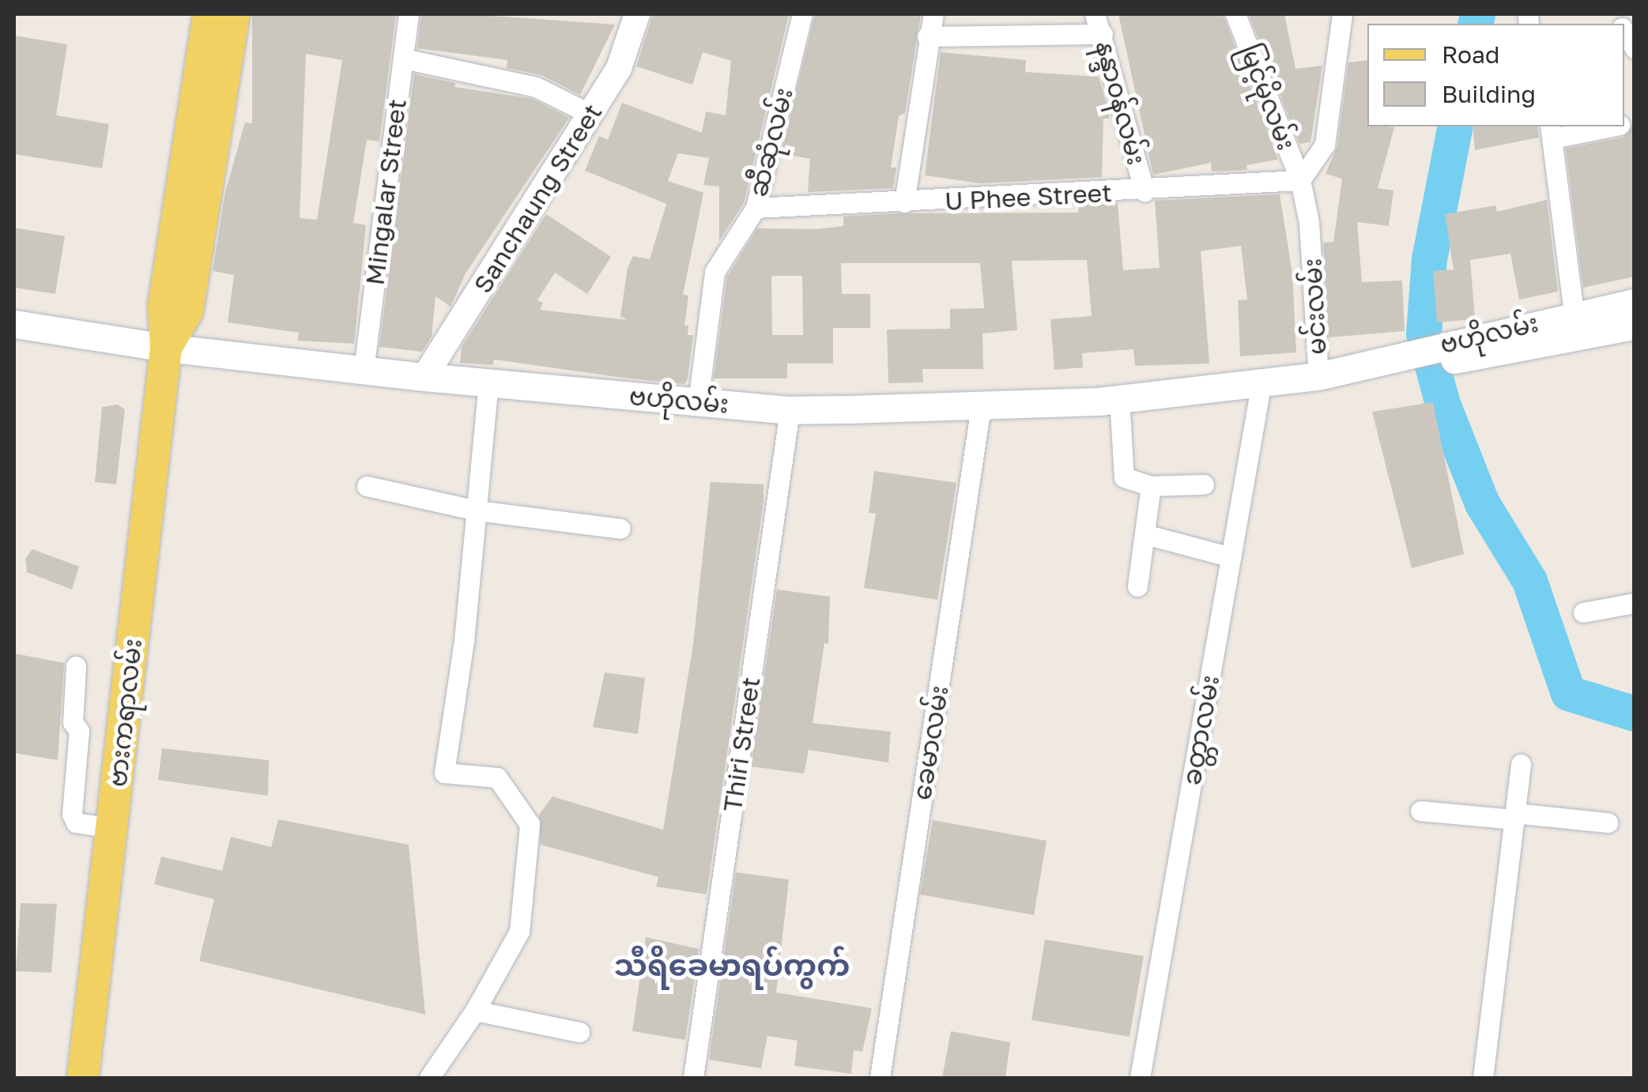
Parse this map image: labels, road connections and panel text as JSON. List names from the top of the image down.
{
  "streets": {
    "main road": ["ဗဟိုလမ်း", "ဗားကရာလမ်း"],
    "street": [
      "မြင့်မိုလမ်း",
      "နန္ဒာ၀န်လမ်း",
      "ဆီဆုံလမ်း",
      "Mingalar Street",
      "U Phee Street",
      "Sanchaung Street",
      "မင်းလမ်း",
      "ခတ္တာလမ်း",
      "ခေမာလမ်း",
      "Thiri Street"
    ]
  },
  "crossings": [
    ["မြင့်မိုလမ်း", "U Phee Street"],
    ["မြင့်မိုလမ်း", "မင်းလမ်း"],
    ["နန္ဒာ၀န်လမ်း", "U Phee Street"],
    ["ဆီဆုံလမ်း", "U Phee Street"],
    ["ဆီဆုံလမ်း", "ဗဟိုလမ်း"],
    ["Mingalar Street", "ဗဟိုလမ်း"],
    ["Sanchaung Street", "ဗဟိုလမ်း"],
    ["မင်းလမ်း", "ဗဟိုလမ်း"],
    ["ဗဟိုလမ်း", "ဗားကရာလမ်း"],
    ["ဗဟိုလမ်း", "ခတ္တာလမ်း"],
    ["ဗဟိုလမ်း", "ခေမာလမ်း"],
    ["ဗဟိုလမ်း", "Thiri Street"]
  ],
  "districts": ["သီရိခေမာရပ်ကွက်"],
  "legend": ["Road", "Building"]
}
